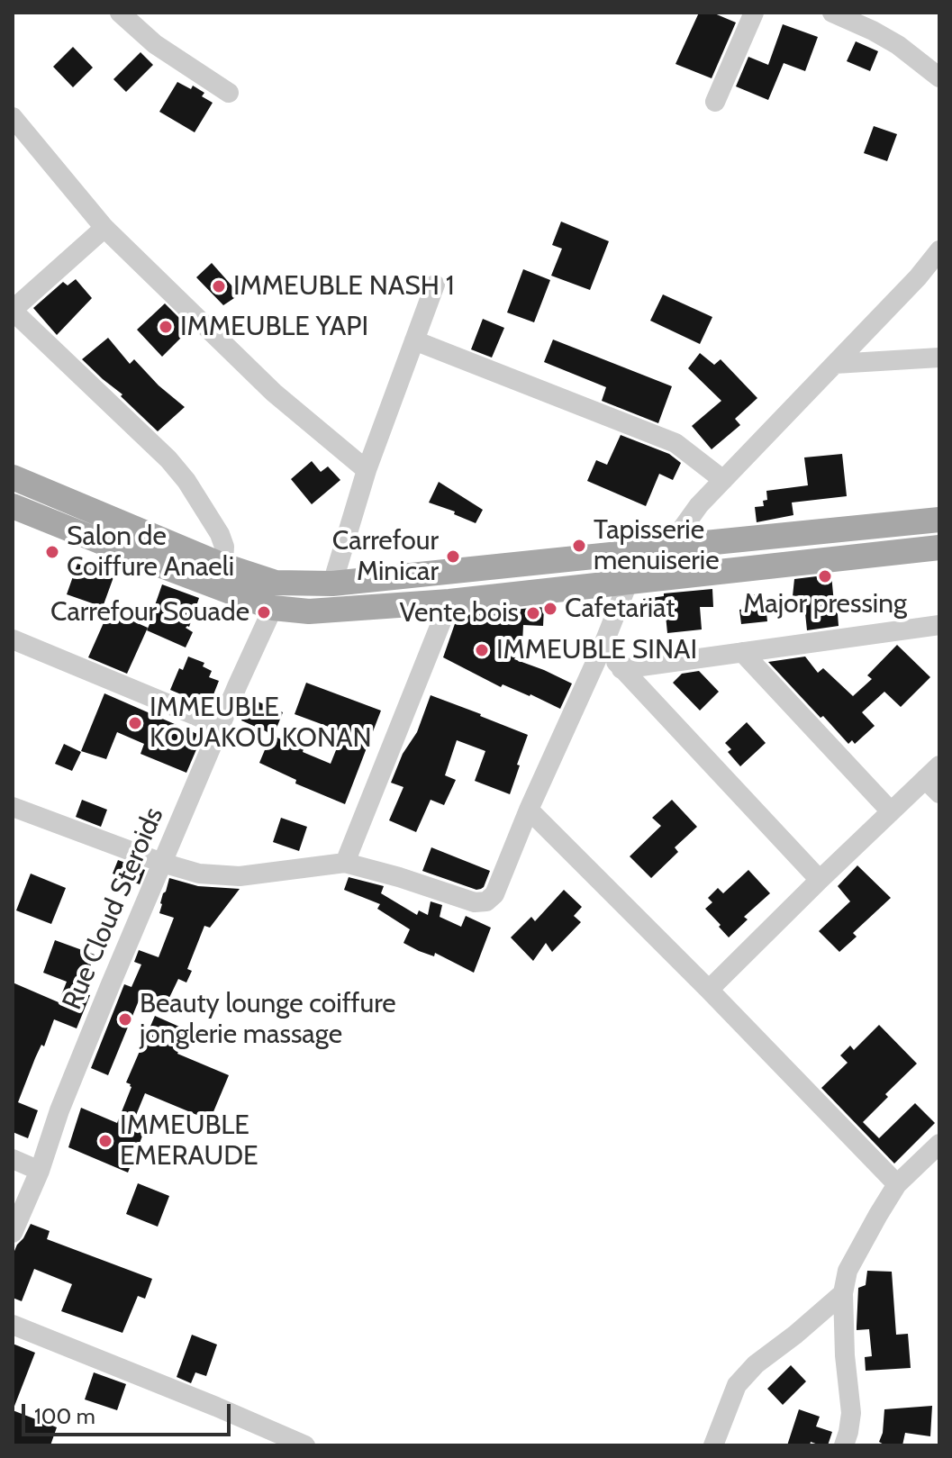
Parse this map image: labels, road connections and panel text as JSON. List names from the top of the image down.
{
  "streets": {
    "street": ["Rue Cloud Steroids"]
  },
  "places": [
    "IMMEUBLE NASH 1",
    "IMMEUBLE YAPI",
    "Tapisserie menuiserie",
    "Salon de Coiffure Anaeli",
    "Carrefour Minicar",
    "Major pressing",
    "Cafetariat",
    "Carrefour Souade",
    "Vente bois",
    "IMMEUBLE SINAI",
    "IMMEUBLE KOUAKOU KONAN",
    "Beauty lounge coiffure jonglerie massage",
    "IMMEUBLE EMERAUDE"
  ],
  "scale_bar": "100 m"
}
